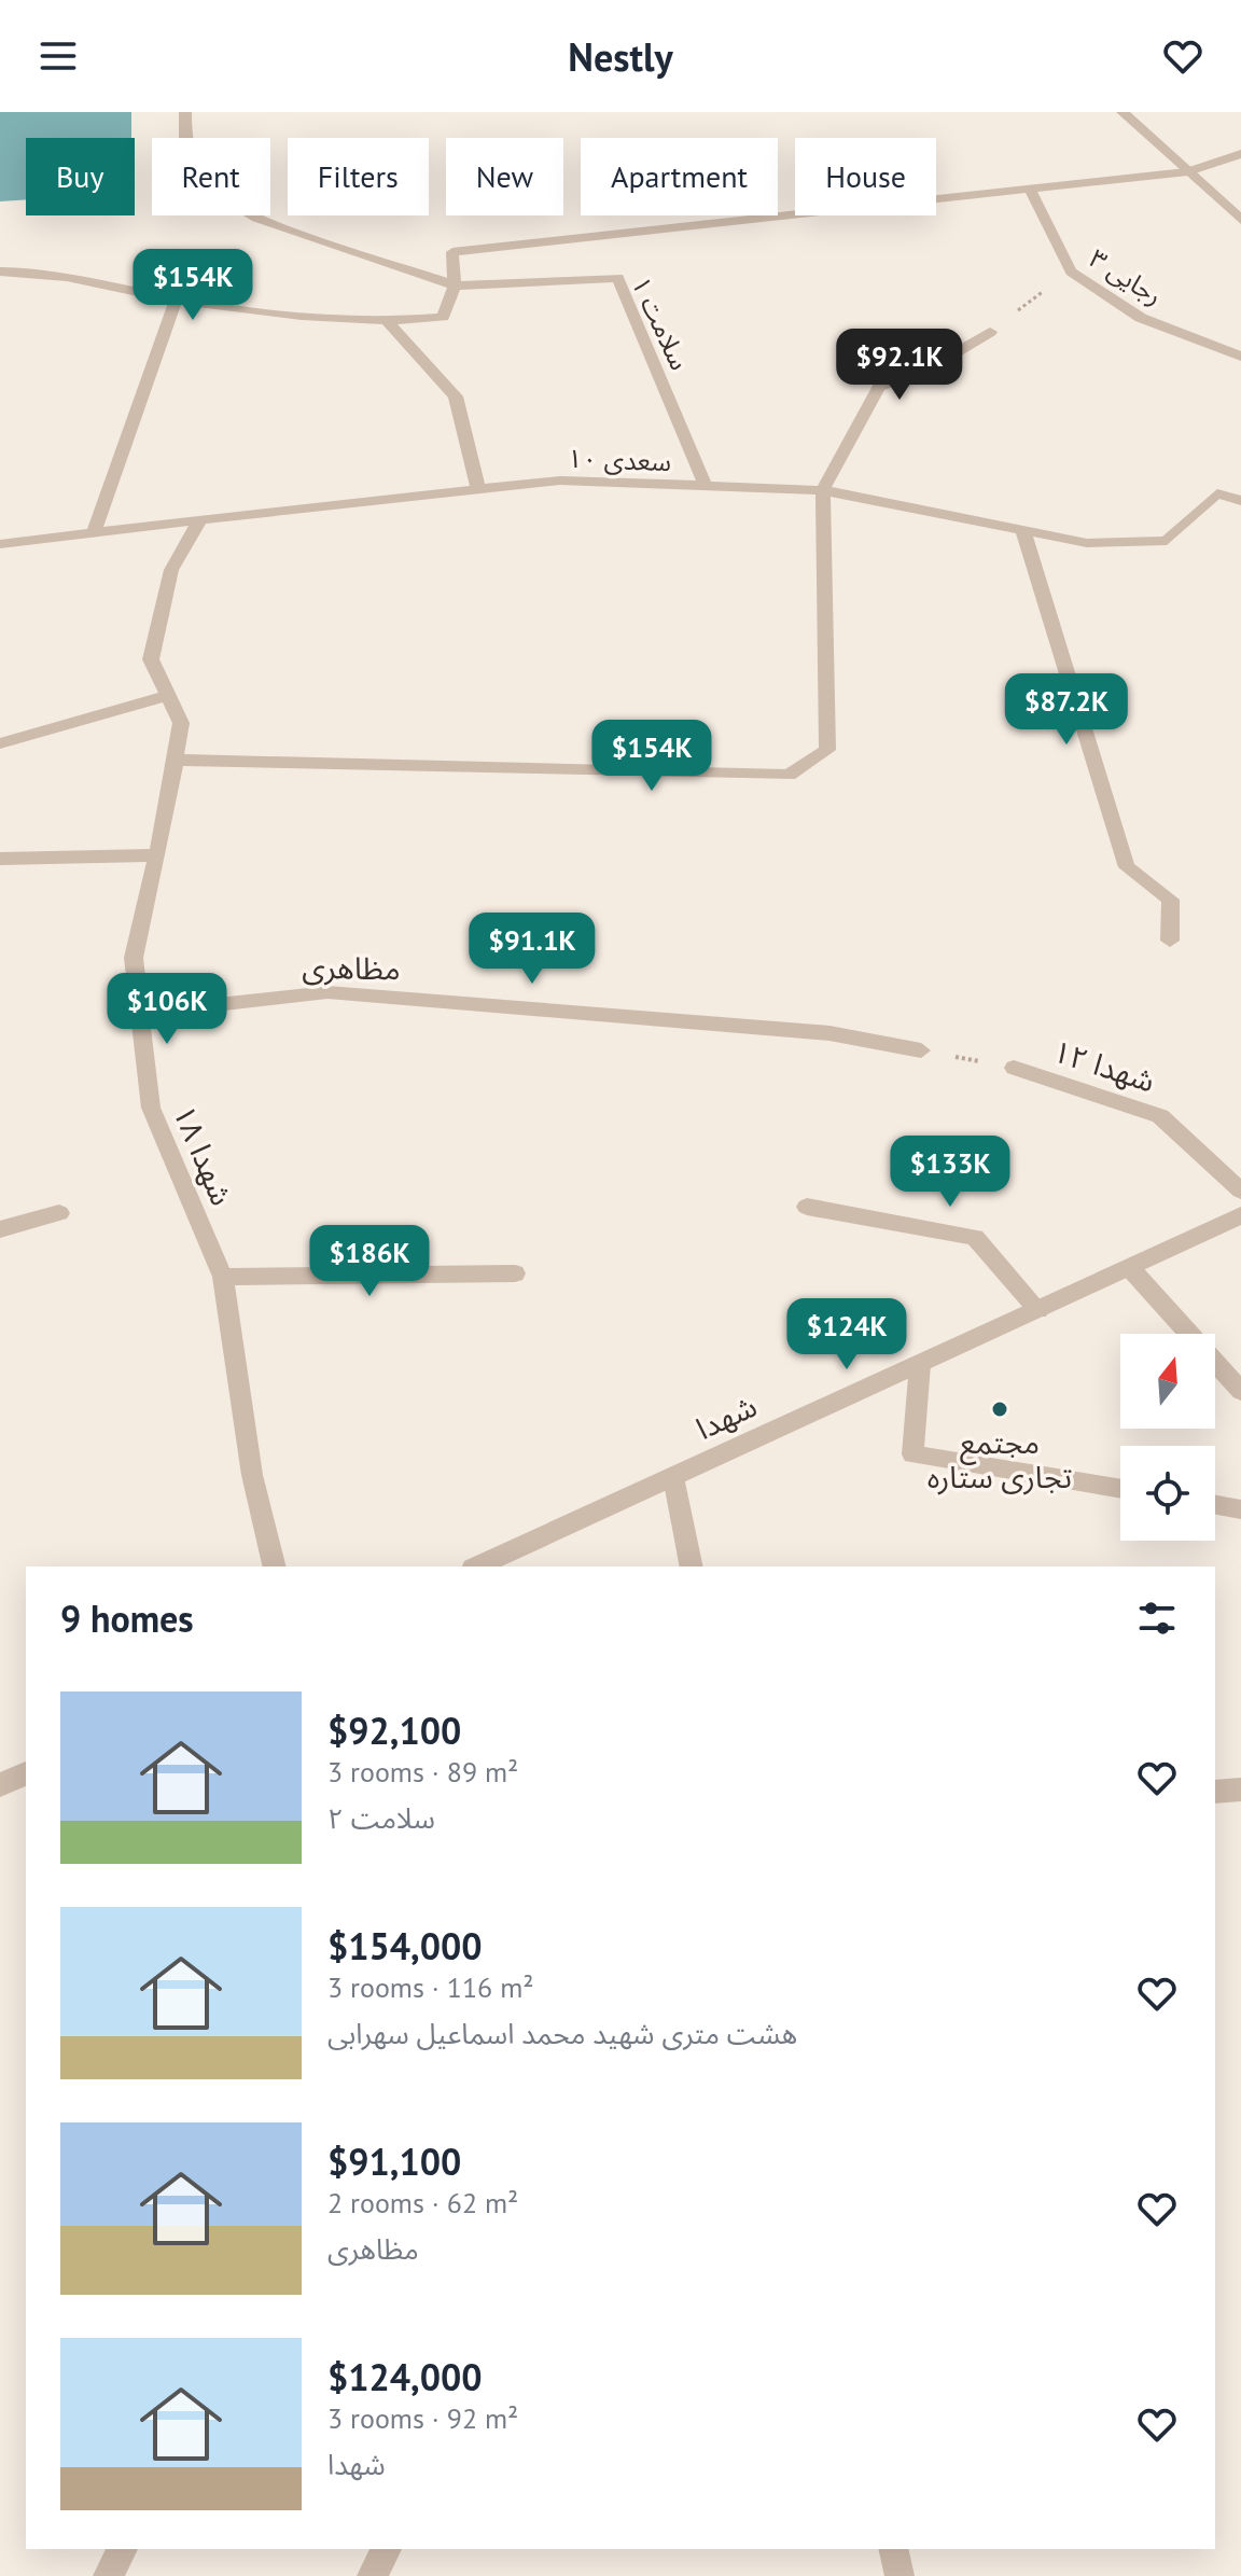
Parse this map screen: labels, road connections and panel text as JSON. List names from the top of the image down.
{
  "streets": {
    "street": [
      "رجایی ۳",
      "سلامت ۱",
      "سعدی ۱۰",
      "مظاهری",
      "شهدا ۱۲",
      "شهدا ۱۸",
      "شهدا"
    ]
  },
  "crossings": [
    ["سلامت ۱", "سعدی ۱۰"],
    ["سعدی ۱۰", "شهدا ۱۸"],
    ["مظاهری", "شهدا ۱۲"],
    ["مظاهری", "شهدا ۱۸"]
  ],
  "places": ["مجتمع تجاری ستاره"],
  "north": "top",
  "page": {
    "header": "Nestly",
    "chip": [
      "Buy",
      "Rent",
      "Filters",
      "New",
      "Apartment",
      "House"
    ],
    "price": [
      "$154K",
      "$92.1K",
      "$87.2K",
      "$154K",
      "$91.1K",
      "$106K",
      "$133K",
      "$186K",
      "$124K"
    ],
    "heading": "9 homes",
    "list": [
      {
        "name": "$92,100",
        "note": "3 rooms · 89 m² · سلامت ۲"
      },
      {
        "name": "$154,000",
        "note": "3 rooms · 116 m² · هشت متری شهید محمد اسماعیل سهرابی"
      },
      {
        "name": "$91,100",
        "note": "2 rooms · 62 m² · مظاهری"
      },
      {
        "name": "$124,000",
        "note": "3 rooms · 92 m² · شهدا"
      }
    ]
  }
}
